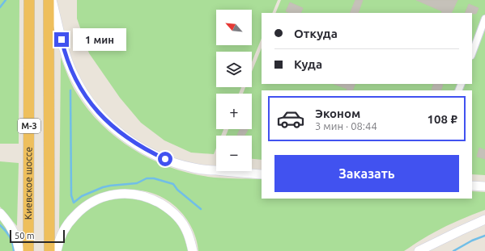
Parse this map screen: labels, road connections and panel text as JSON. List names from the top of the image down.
{
  "streets": {
    "highway": ["М-3", "Киевское шоссе"]
  },
  "scale_bar": "50 m",
  "north": "top left",
  "page": {
    "map_buttons": ["+", "−"],
    "banner": ["Откуда", "Куда"],
    "bubble": "1 мин",
    "list": [
      {
        "name": "Эконом",
        "note": "3 мин · 08:44",
        "value": "108 ₽"
      }
    ],
    "buttons": "Заказать",
    "scale": "50 m"
  }
}
